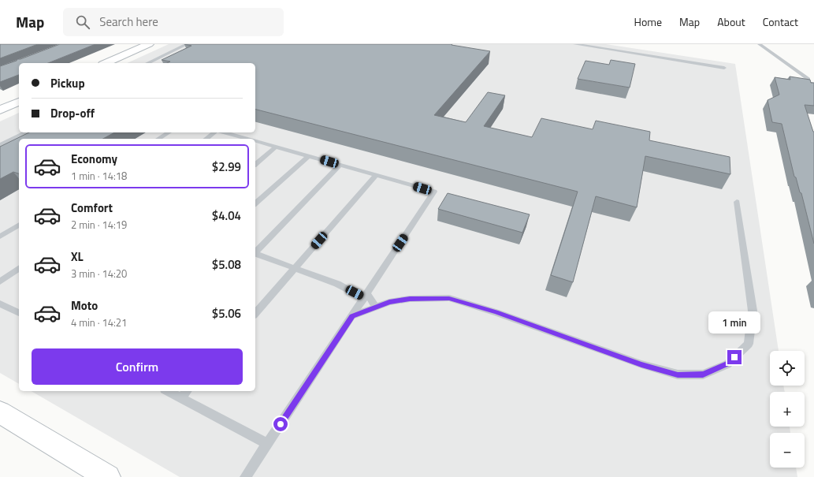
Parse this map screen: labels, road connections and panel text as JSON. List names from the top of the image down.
{
  "page": {
    "header": "Map",
    "search": "Search here",
    "nav": [
      "Home",
      "Map",
      "About",
      "Contact"
    ],
    "banner": ["Pickup", "Drop-off"],
    "list": [
      {
        "name": "Economy",
        "note": "1 min · 14:18",
        "value": "$2.99"
      },
      {
        "name": "Comfort",
        "note": "2 min · 14:19",
        "value": "$4.04"
      },
      {
        "name": "XL",
        "note": "3 min · 14:20",
        "value": "$5.08"
      },
      {
        "name": "Moto",
        "note": "4 min · 14:21",
        "value": "$5.06"
      }
    ],
    "bubble": "1 min",
    "buttons": "Confirm",
    "map_buttons": ["+", "−"]
  }
}
